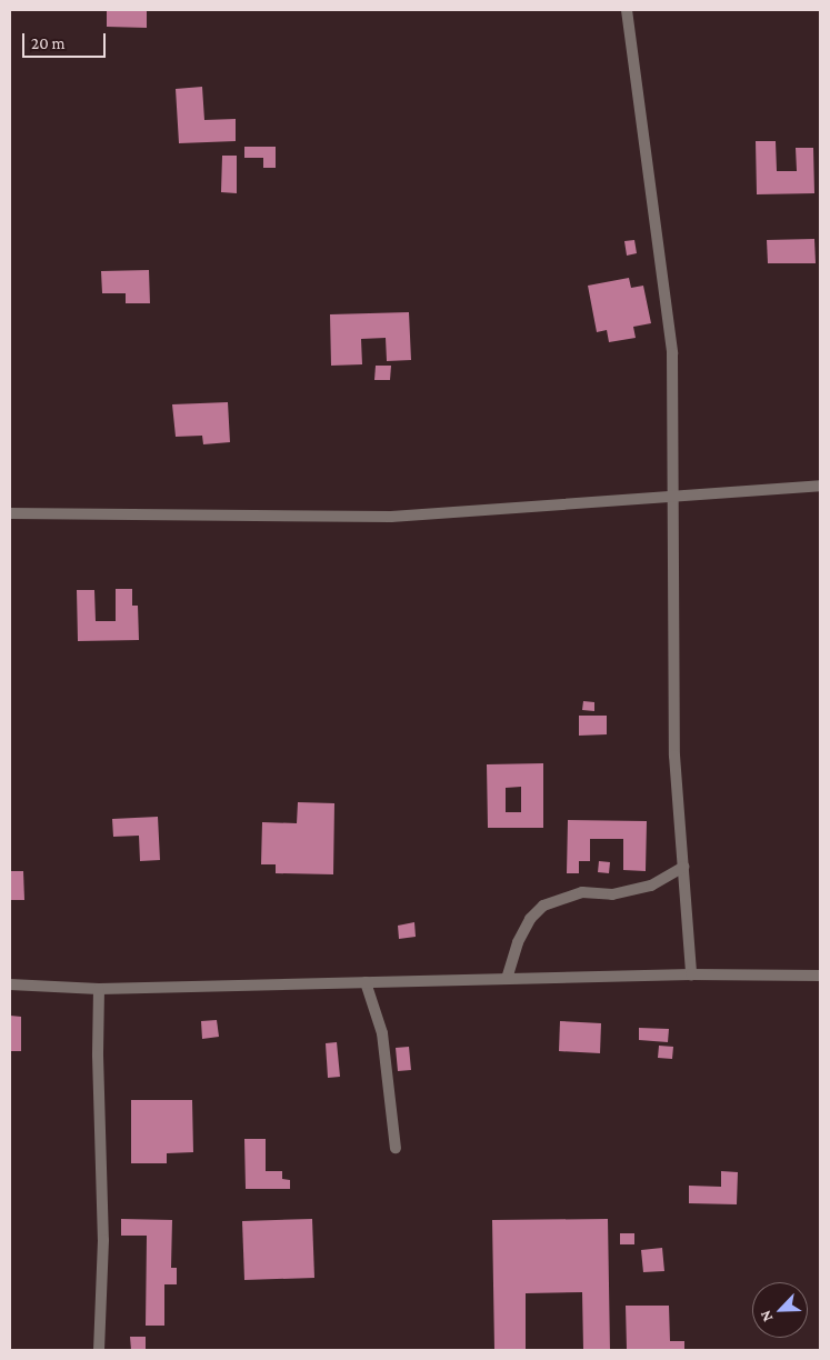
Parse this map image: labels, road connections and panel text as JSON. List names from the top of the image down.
{
  "scale_bar": "20 m",
  "north": "bottom left"
}
